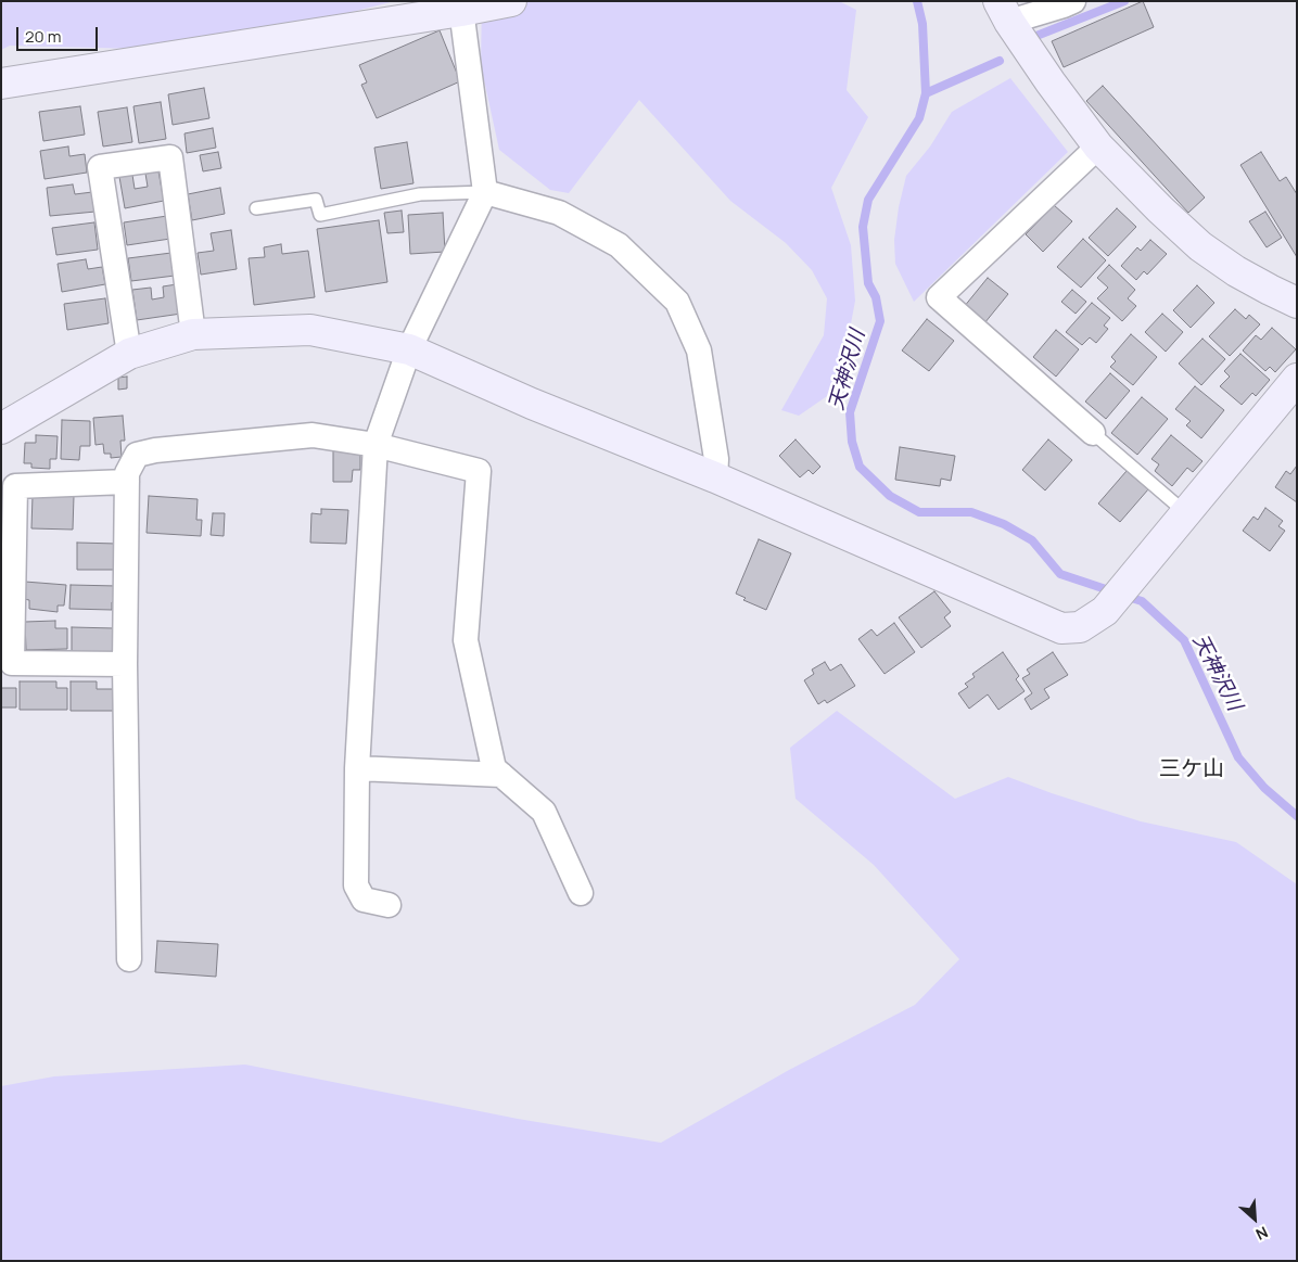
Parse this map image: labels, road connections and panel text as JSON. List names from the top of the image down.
{
  "districts": ["三ケ山"],
  "water": ["天神沢川"],
  "scale_bar": "20 m",
  "north": "bottom right"
}
